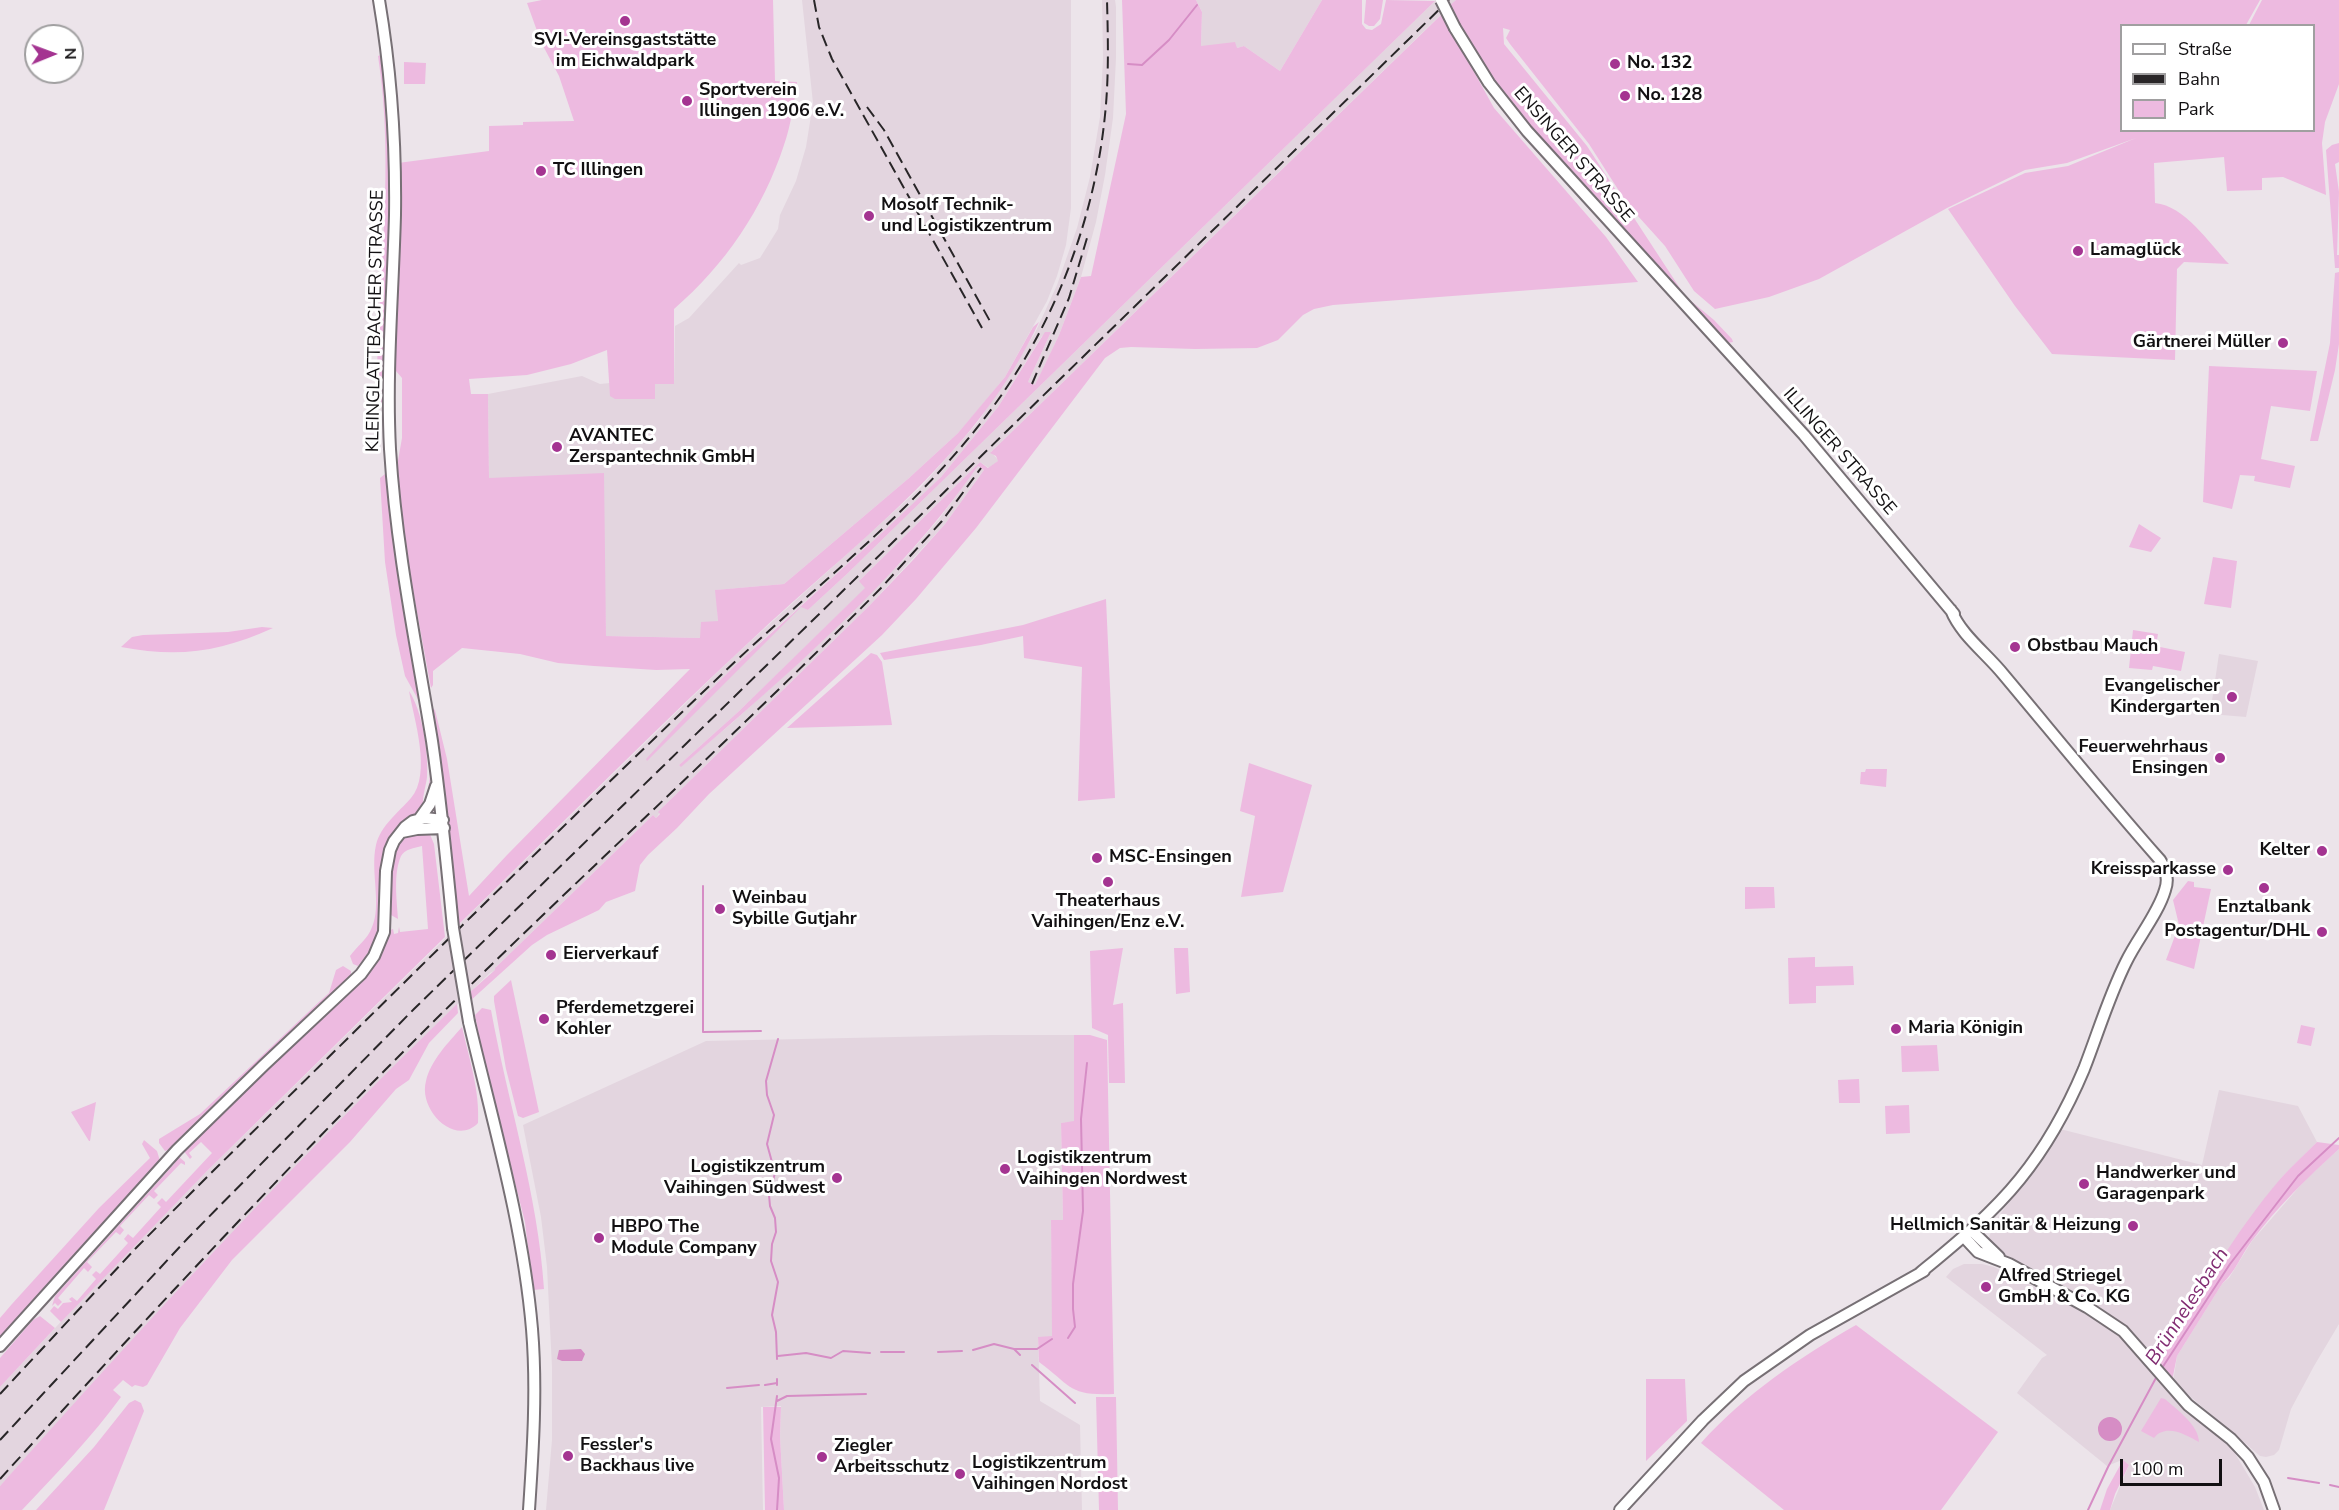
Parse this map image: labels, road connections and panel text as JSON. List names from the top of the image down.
{
  "streets": {
    "street": ["ENSINGER STRASSE", "KLEINGLATTBACHER STRASSE", "ILLINGER STRASSE"]
  },
  "crossings": [
    ["ENSINGER STRASSE", "ILLINGER STRASSE"]
  ],
  "water": ["Brünnelesbach"],
  "places": [
    "SVI-Vereinsgaststätte im Eichwaldpark",
    "No. 132",
    "No. 128",
    "Sportverein Illingen 1906 e.V.",
    "TC Illingen",
    "Mosolf Technik- und Logistikzentrum",
    "Lamaglück",
    "Gärtnerei Müller",
    "AVANTEC Zerspantechnik GmbH",
    "Obstbau Mauch",
    "Evangelischer Kindergarten",
    "Feuerwehrhaus Ensingen",
    "Kelter",
    "MSC-Ensingen",
    "Kreissparkasse",
    "Theaterhaus Vaihingen/Enz e.V.",
    "Enztalbank",
    "Weinbau Sybille Gutjahr",
    "Postagentur/DHL",
    "Eierverkauf",
    "Pferdemetzgerei Kohler",
    "Maria Königin",
    "Logistikzentrum Vaihingen Nordwest",
    "Logistikzentrum Vaihingen Südwest",
    "Handwerker und Garagenpark",
    "Hellmich Sanitär & Heizung",
    "HBPO The Module Company",
    "Alfred Striegel GmbH & Co. KG",
    "Fessler's Backhaus live",
    "Ziegler Arbeitsschutz",
    "Logistikzentrum Vaihingen Nordost"
  ],
  "legend": ["Straße", "Bahn", "Park"],
  "scale_bar": "100 m",
  "north": "right"
}
